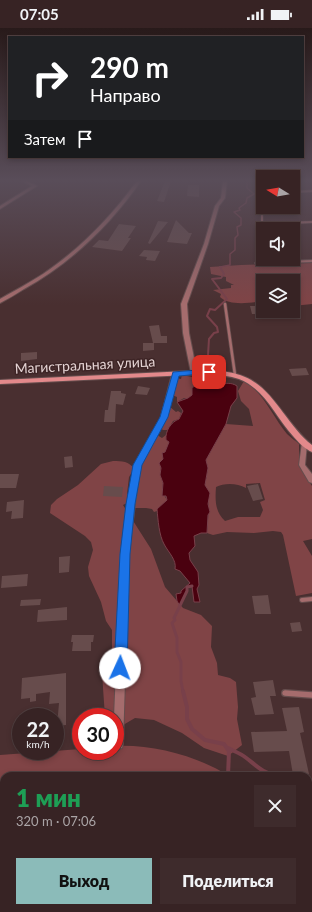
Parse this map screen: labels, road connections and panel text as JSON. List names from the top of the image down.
{
  "streets": {
    "street": ["Магистральная улица"]
  },
  "north": "left",
  "page": {
    "status": "07:05",
    "turn": ["290 m", "Направо"],
    "then": "Затем",
    "speed": "22 km/h",
    "limit": "30",
    "heading": ["1 мин", "320 m · 07:06"],
    "buttons": ["Выход", "Поделиться"]
  }
}
